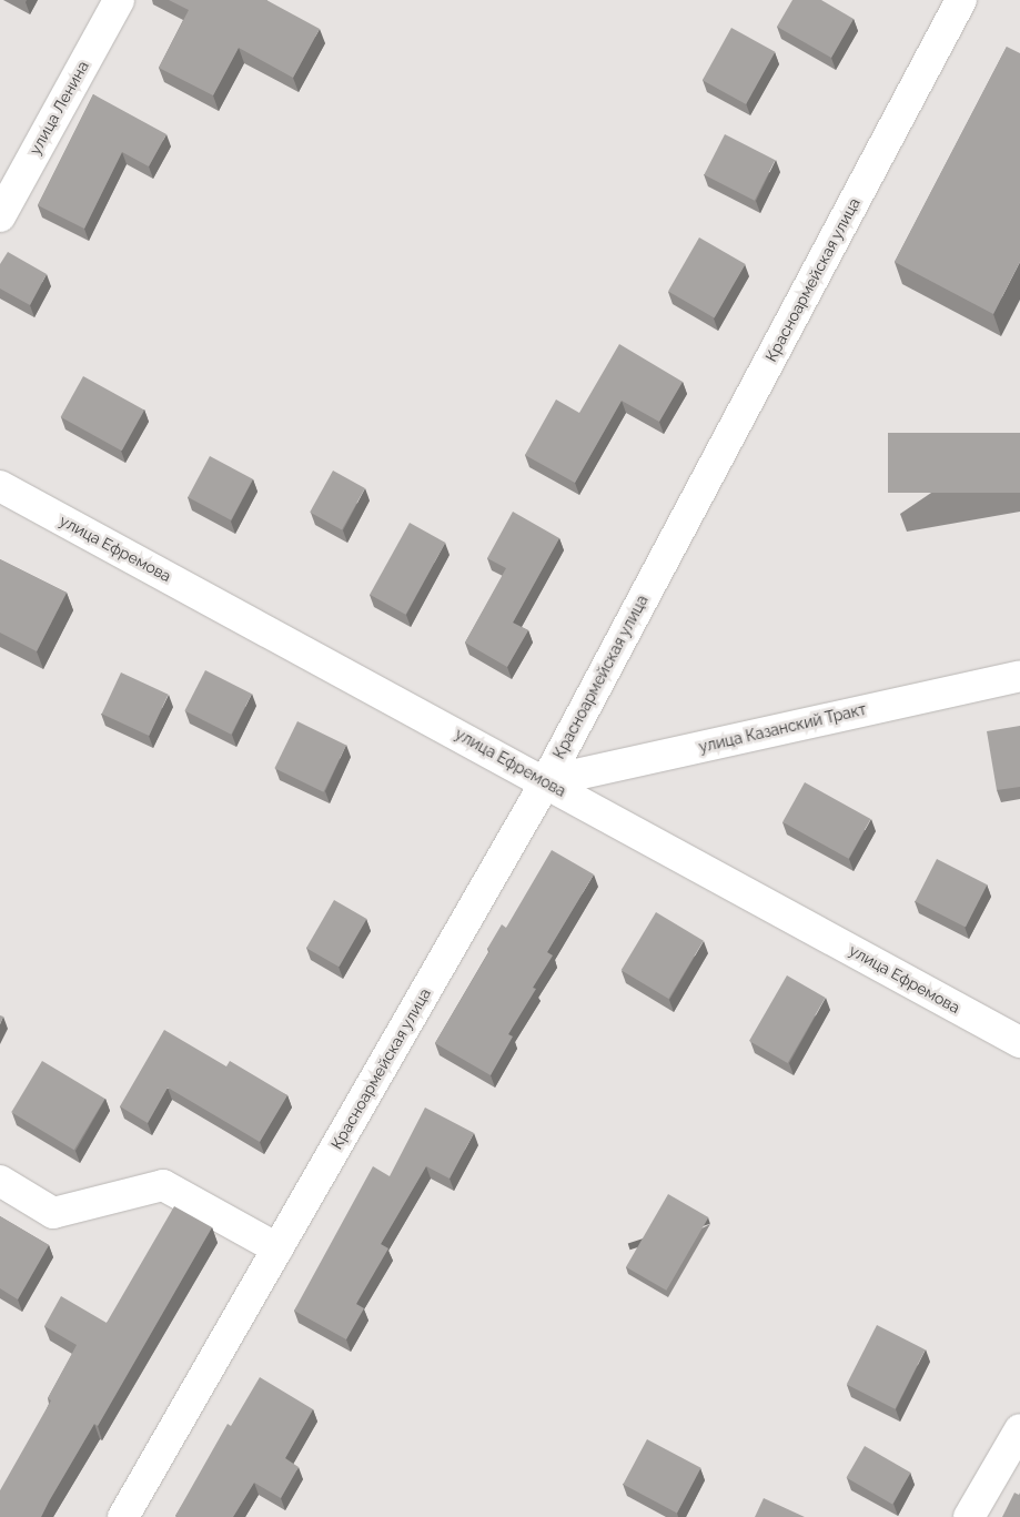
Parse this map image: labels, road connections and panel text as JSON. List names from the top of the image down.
{
  "streets": {
    "street": [
      "улица Ленина",
      "Красноармейская улица",
      "улица Ефремова",
      "улица Казанский Тракт"
    ]
  },
  "crossings": [
    ["Красноармейская улица", "улица Ефремова"],
    ["Красноармейская улица", "улица Казанский Тракт"],
    ["улица Ефремова", "улица Казанский Тракт"]
  ]
}
